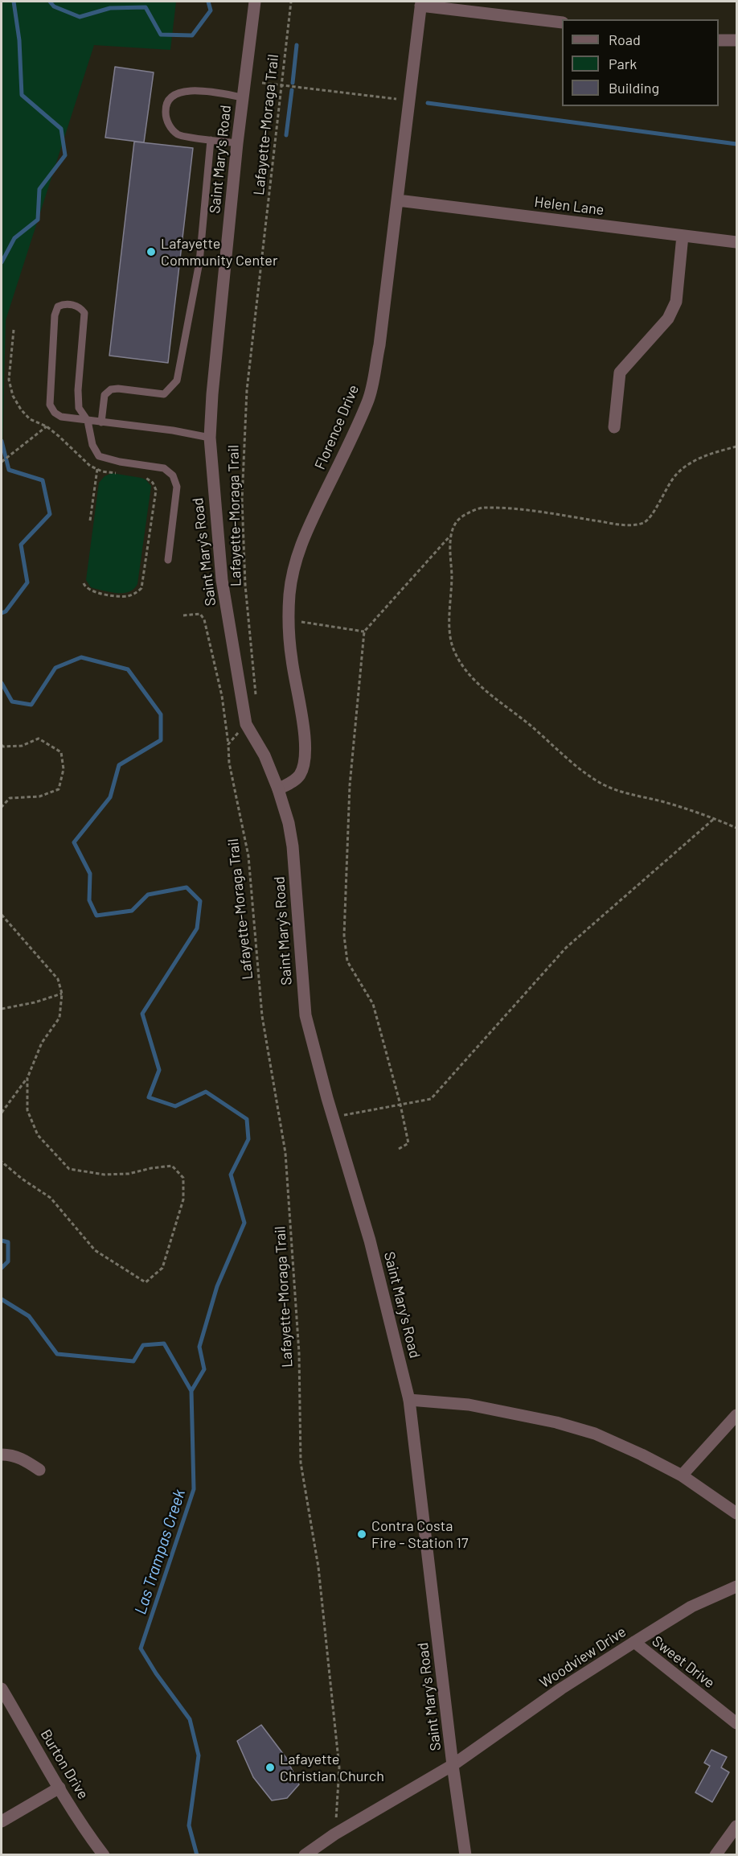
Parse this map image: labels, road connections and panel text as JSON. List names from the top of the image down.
{
  "streets": {
    "street": [
      "Saint Mary's Road",
      "Helen Lane",
      "Florence Drive",
      "Woodview Drive",
      "Sweet Drive",
      "Burton Drive"
    ],
    "path": ["Lafayette-Moraga Trail"]
  },
  "crossings": [
    ["Saint Mary's Road", "Florence Drive"],
    ["Saint Mary's Road", "Woodview Drive"],
    ["Helen Lane", "Florence Drive"],
    ["Woodview Drive", "Sweet Drive"]
  ],
  "water": ["Las Trampas Creek"],
  "places": ["Lafayette Community Center", "Contra Costa Fire - Station 17", "Lafayette Christian Church"],
  "legend": ["Road", "Park", "Building"]
}
